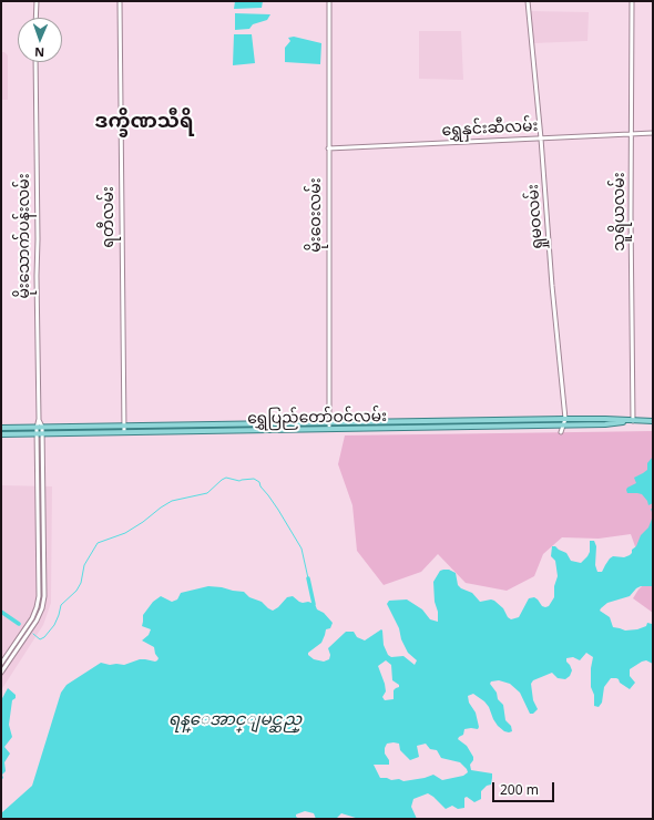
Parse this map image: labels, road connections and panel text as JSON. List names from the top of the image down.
{
  "streets": {
    "main road": ["ရွှေပြည်တော်ဝင်လမ်း"],
    "street": [
      "ရွှေနှင်းဆီလမ်း",
      "သူရိယလမ်း",
      "မိုးဝေးလမ်း",
      "ရတီလမ်း",
      "ရှုမဝလမ်း",
      "မိုးသောက်ပန်းလမ်း"
    ]
  },
  "crossings": [
    ["ရွှေနှင်းဆီလမ်း", "သူရိယလမ်း"],
    ["ရွှေနှင်းဆီလမ်း", "မိုးဝေးလမ်း"],
    ["ရွှေနှင်းဆီလမ်း", "ရှုမဝလမ်း"],
    ["သူရိယလမ်း", "ရွှေပြည်တော်ဝင်လမ်း"],
    ["မိုးဝေးလမ်း", "ရွှေပြည်တော်ဝင်လမ်း"],
    ["ရတီလမ်း", "ရွှေပြည်တော်ဝင်လမ်း"],
    ["ရှုမဝလမ်း", "ရွှေပြည်တော်ဝင်လမ်း"],
    ["မိုးသောက်ပန်းလမ်း", "ရွှေပြည်တော်ဝင်လမ်း"]
  ],
  "districts": ["ဒက္ခိဏသီရိ"],
  "water": ["ရန္ေအာင္ျမင္ဆည္"],
  "scale_bar": "200 m",
  "north": "bottom"
}
